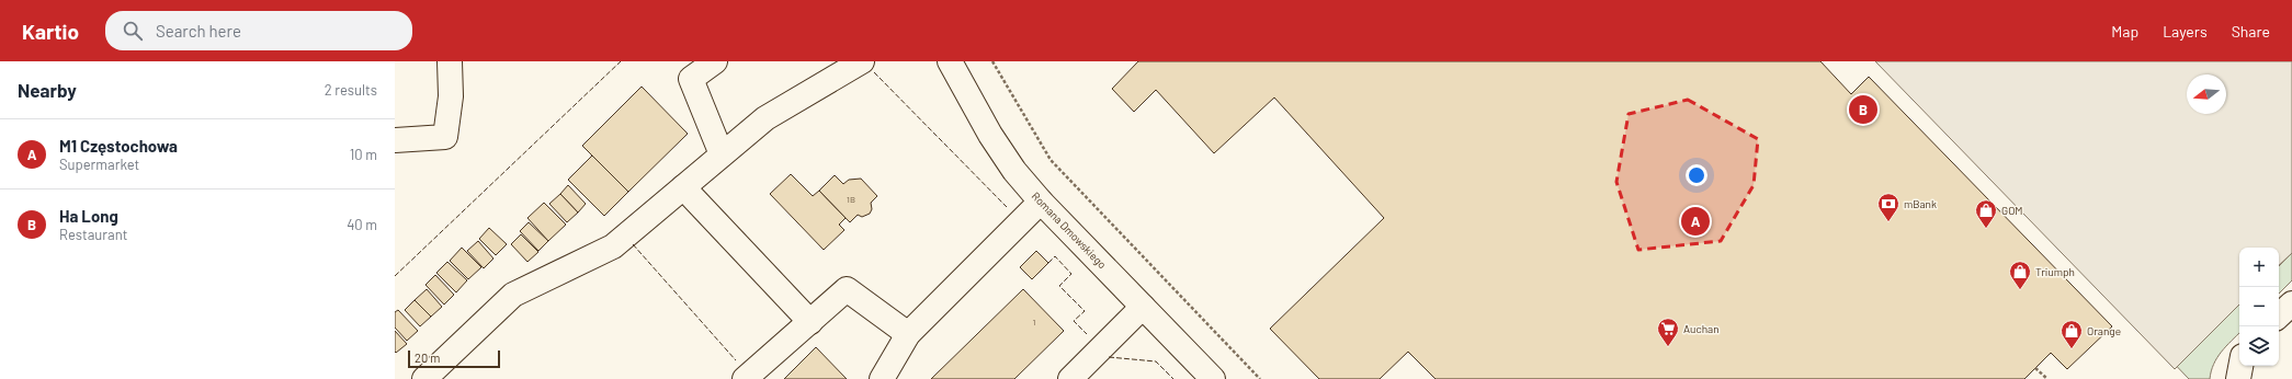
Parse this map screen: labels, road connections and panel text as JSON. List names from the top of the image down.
{
  "streets": {
    "street": ["Romana Dmowskiego"]
  },
  "places": {
    "bank": ["mBank"],
    "shop": ["GOM", "Triumph", "Orange"],
    "supermarket": ["Auchan"]
  },
  "house_numbers": ["1B", "1"],
  "scale_bar": "20 m",
  "north": "left",
  "page": {
    "header": "Kartio",
    "search": "Search here",
    "nav": ["Map", "Layers", "Share"],
    "heading": ["Nearby", "2 results"],
    "pins": ["B", "A"],
    "list": [
      {
        "mark": "A",
        "name": "M1 Częstochowa",
        "note": "Supermarket",
        "value": "10 m"
      },
      {
        "mark": "B",
        "name": "Ha Long",
        "note": "Restaurant",
        "value": "40 m"
      }
    ],
    "map_buttons": ["+", "−"],
    "scale": "20 m"
  }
}
